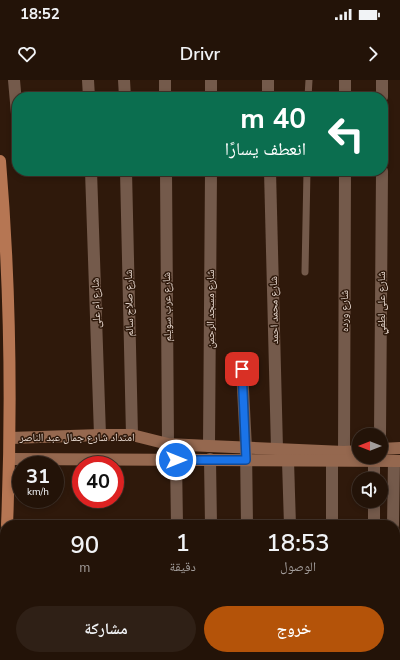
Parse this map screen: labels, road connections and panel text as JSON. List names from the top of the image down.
{
  "streets": {
    "street": [
      "شارع ام على",
      "شارع صلاح سالم",
      "شارع على لطفي",
      "شارع عرب سويلم",
      "شارع مسجد الرحمن",
      "شارع محمد احمد",
      "شارع ورده",
      "امتداد شارع جمال عبد الناصر"
    ]
  },
  "crossings": [
    ["شارع ام على", "امتداد شارع جمال عبد الناصر"],
    ["شارع صلاح سالم", "امتداد شارع جمال عبد الناصر"],
    ["شارع عرب سويلم", "امتداد شارع جمال عبد الناصر"],
    ["شارع مسجد الرحمن", "امتداد شارع جمال عبد الناصر"],
    ["شارع محمد احمد", "امتداد شارع جمال عبد الناصر"],
    ["شارع ورده", "امتداد شارع جمال عبد الناصر"]
  ],
  "north": "left",
  "page": {
    "status": "18:52",
    "header": "Drivr",
    "turn": ["40 m", "انعطف يسارًا"],
    "speed": "31 km/h",
    "limit": "40",
    "eta": [
      "18:53",
      "الوصول",
      "1",
      "دقيقة",
      "90",
      "m"
    ],
    "buttons": ["خروج", "مشاركة"]
  }
}
